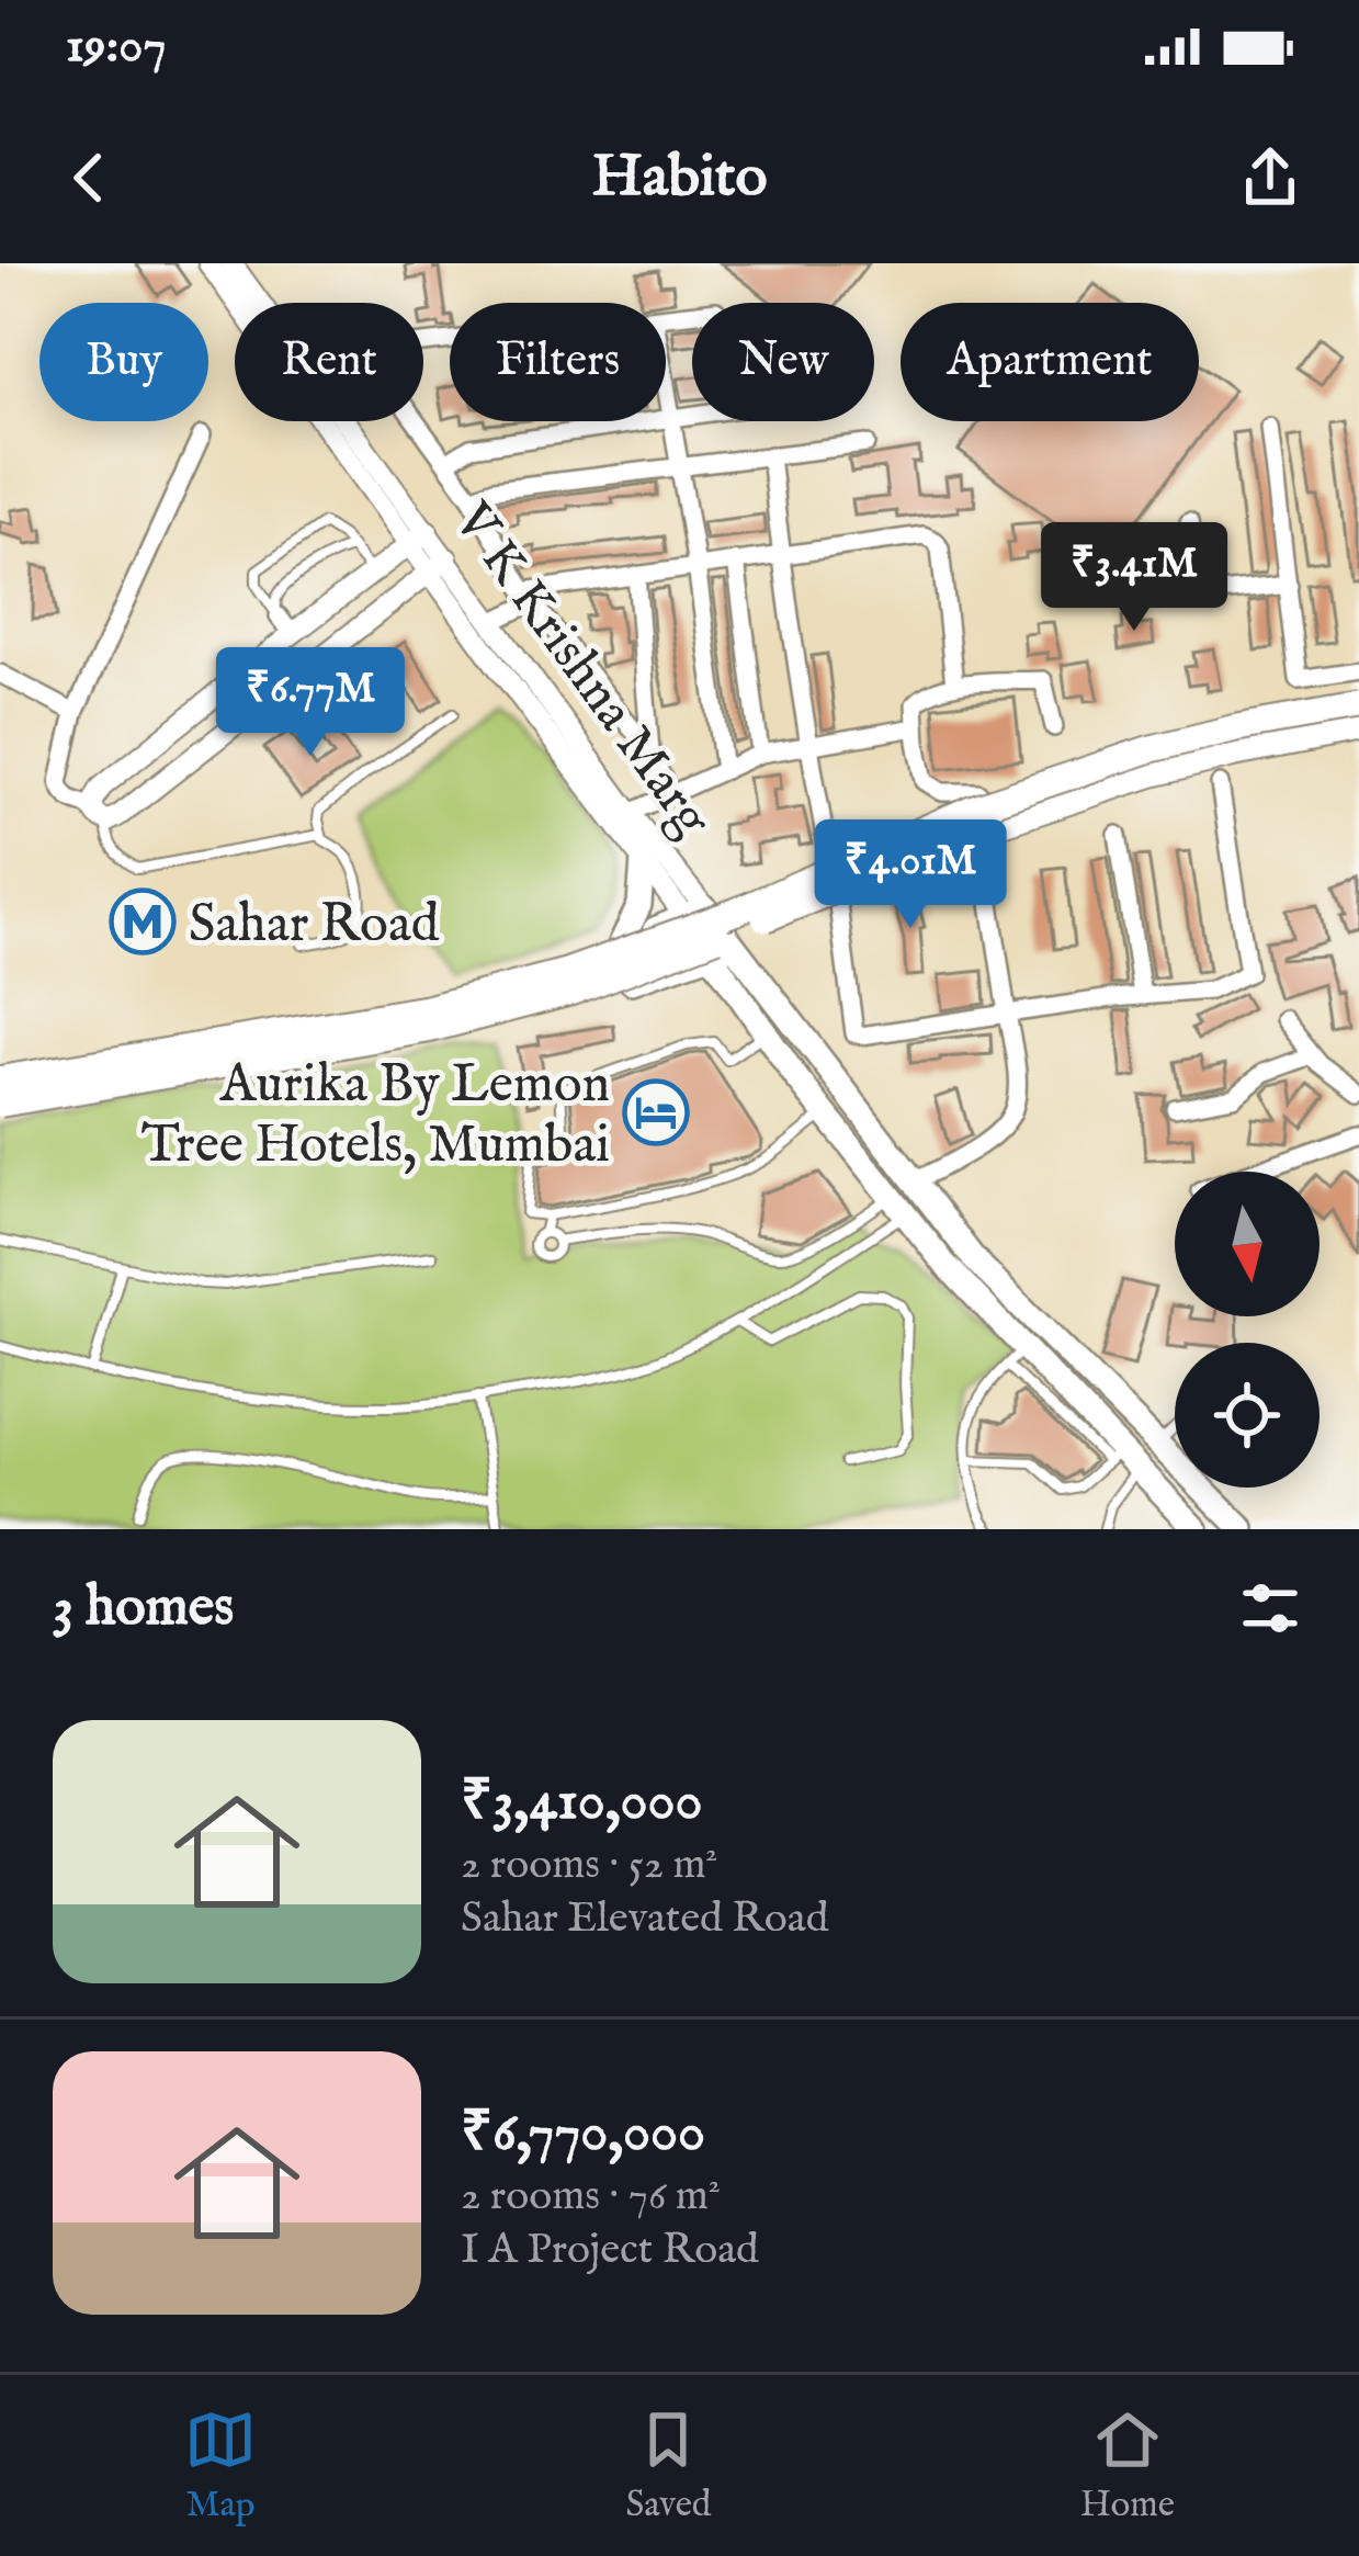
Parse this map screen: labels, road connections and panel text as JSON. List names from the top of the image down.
{
  "streets": {
    "main road": ["V K Krishna Marg"]
  },
  "places": {
    "metro station": ["Sahar Road"],
    "hotel": ["Aurika By Lemon Tree Hotels, Mumbai"]
  },
  "north": "bottom",
  "page": {
    "status": "19:07",
    "header": "Habito",
    "chip": [
      "Buy",
      "Rent",
      "Filters",
      "New",
      "Apartment"
    ],
    "price": ["₹3.41M", "₹6.77M", "₹4.01M"],
    "heading": "3 homes",
    "list": [
      {
        "name": "₹3,410,000",
        "note": "2 rooms · 52 m² · Sahar Elevated Road"
      },
      {
        "name": "₹6,770,000",
        "note": "2 rooms · 76 m² · I A Project Road"
      }
    ],
    "tabs": ["Map", "Saved", "Home"]
  }
}
